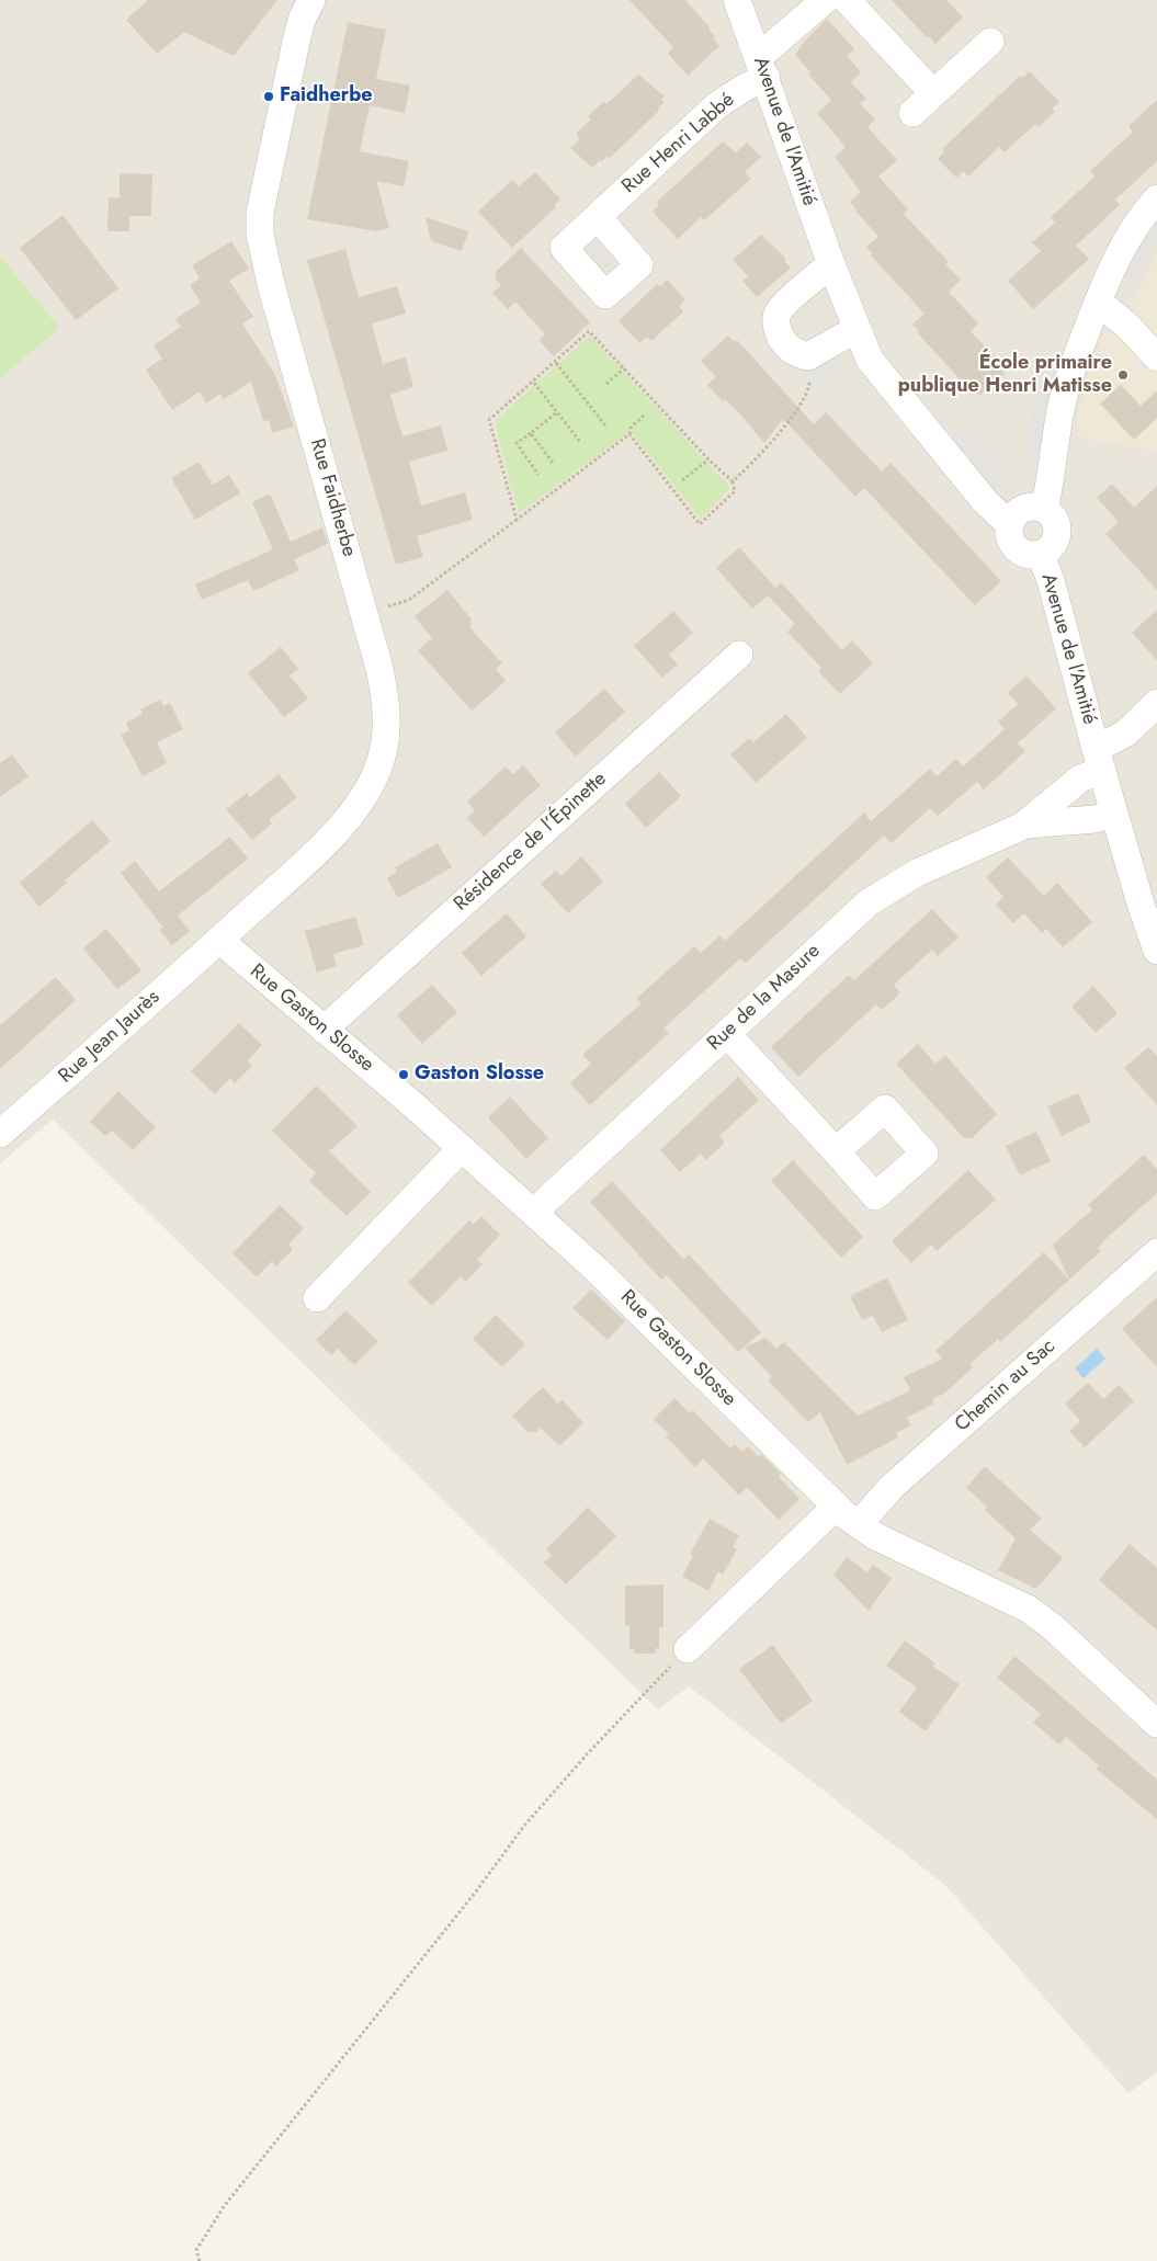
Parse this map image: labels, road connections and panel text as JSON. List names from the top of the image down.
{
  "streets": {
    "street": [
      "Avenue de l'Amitié",
      "Rue Henri Labbé",
      "Rue Faidherbe",
      "Résidence de l’Épinette",
      "Rue de la Masure",
      "Rue Gaston Slosse",
      "Rue Jean Jaurès",
      "Chemin au Sac"
    ]
  },
  "crossings": [
    ["Avenue de l'Amitié", "Rue Henri Labbé"],
    ["Avenue de l'Amitié", "Rue de la Masure"],
    ["Rue Faidherbe", "Rue Gaston Slosse"],
    ["Rue Faidherbe", "Rue Jean Jaurès"],
    ["Résidence de l’Épinette", "Rue Gaston Slosse"],
    ["Rue de la Masure", "Rue Gaston Slosse"],
    ["Rue Gaston Slosse", "Rue Jean Jaurès"],
    ["Rue Gaston Slosse", "Chemin au Sac"]
  ],
  "places": ["Faidherbe", "École primaire publique Henri Matisse", "Gaston Slosse"]
}
